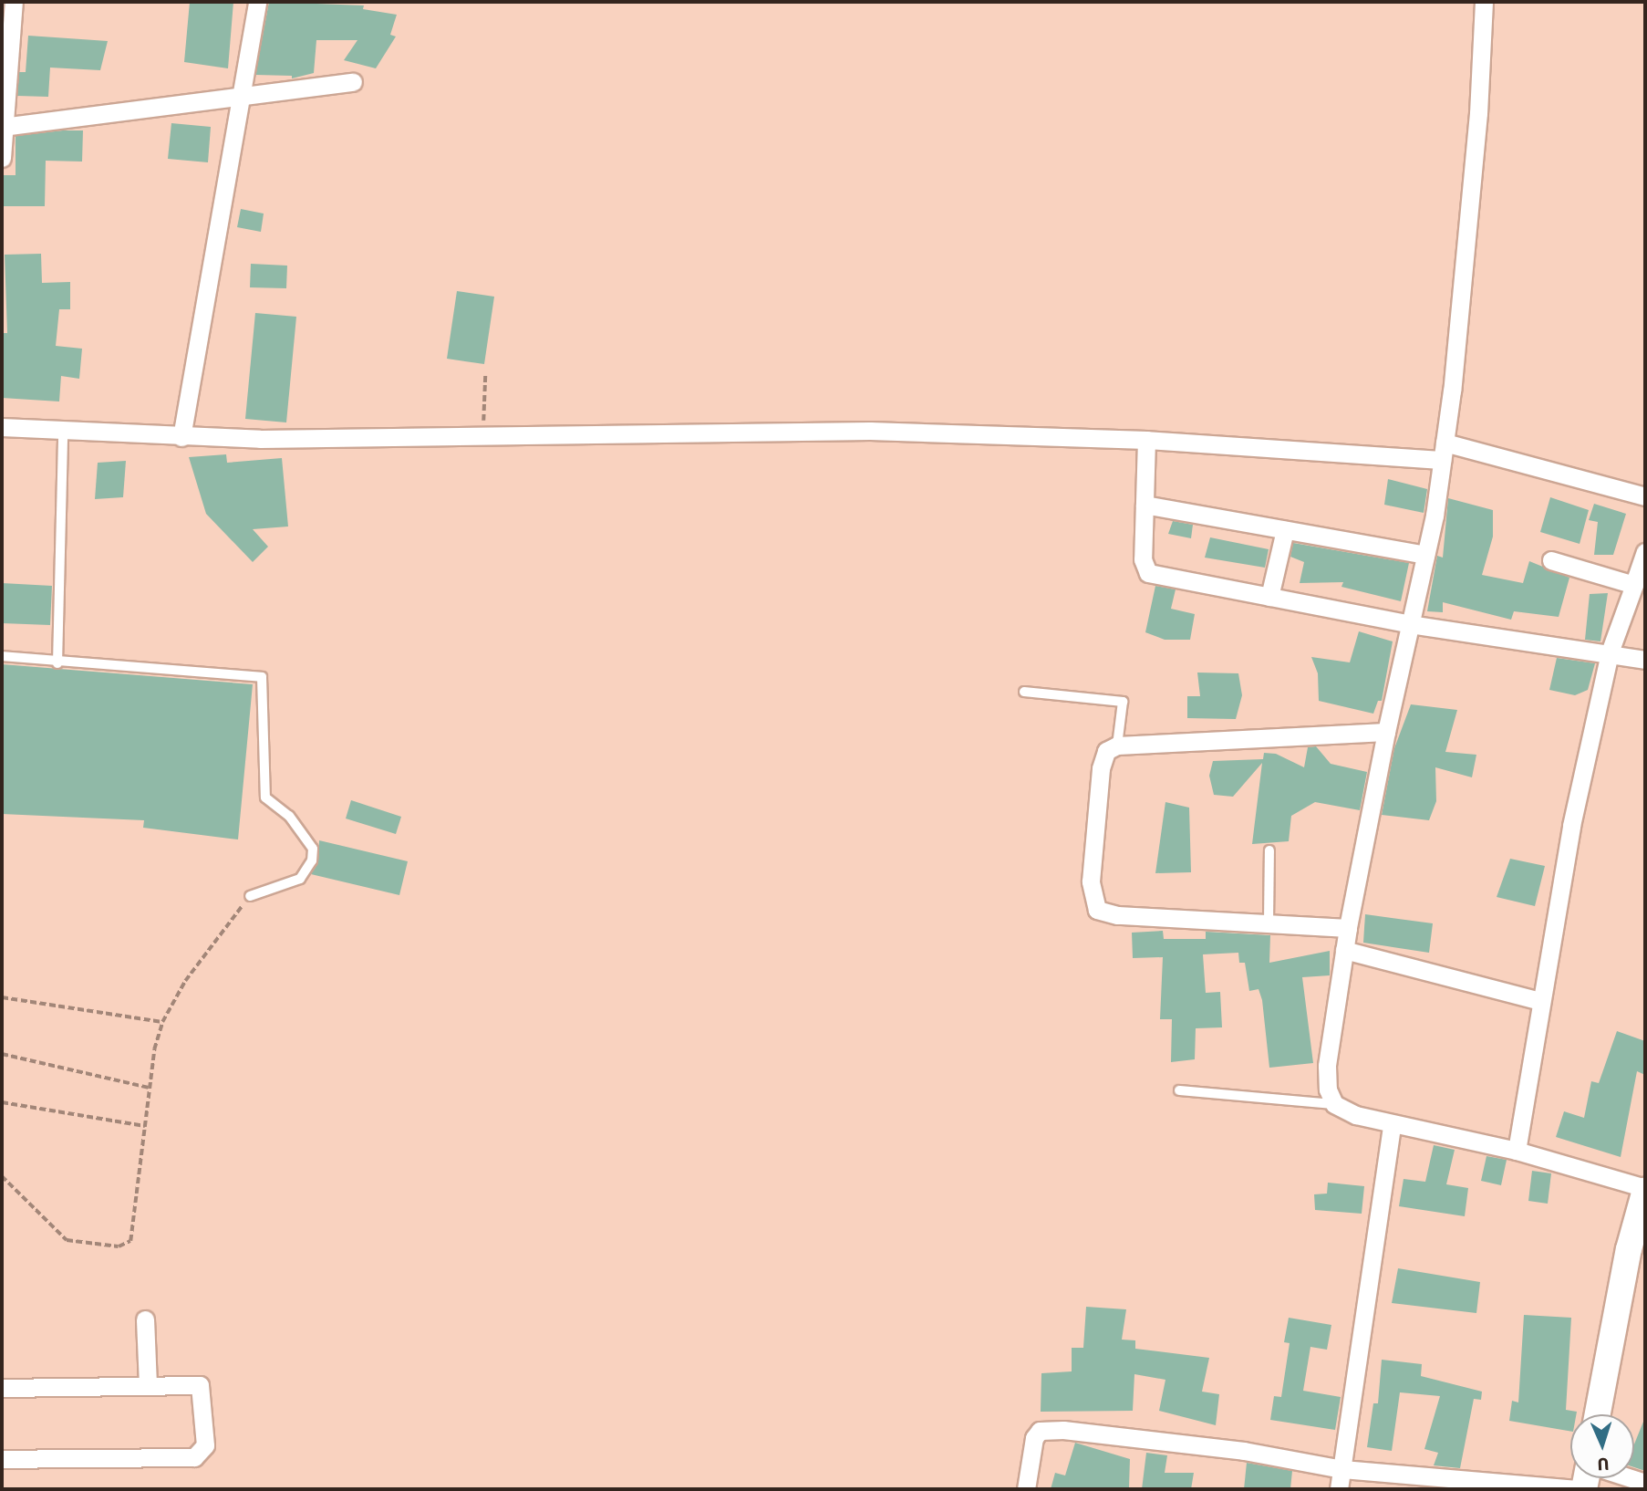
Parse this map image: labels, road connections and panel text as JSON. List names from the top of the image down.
{
  "north": "bottom"
}
